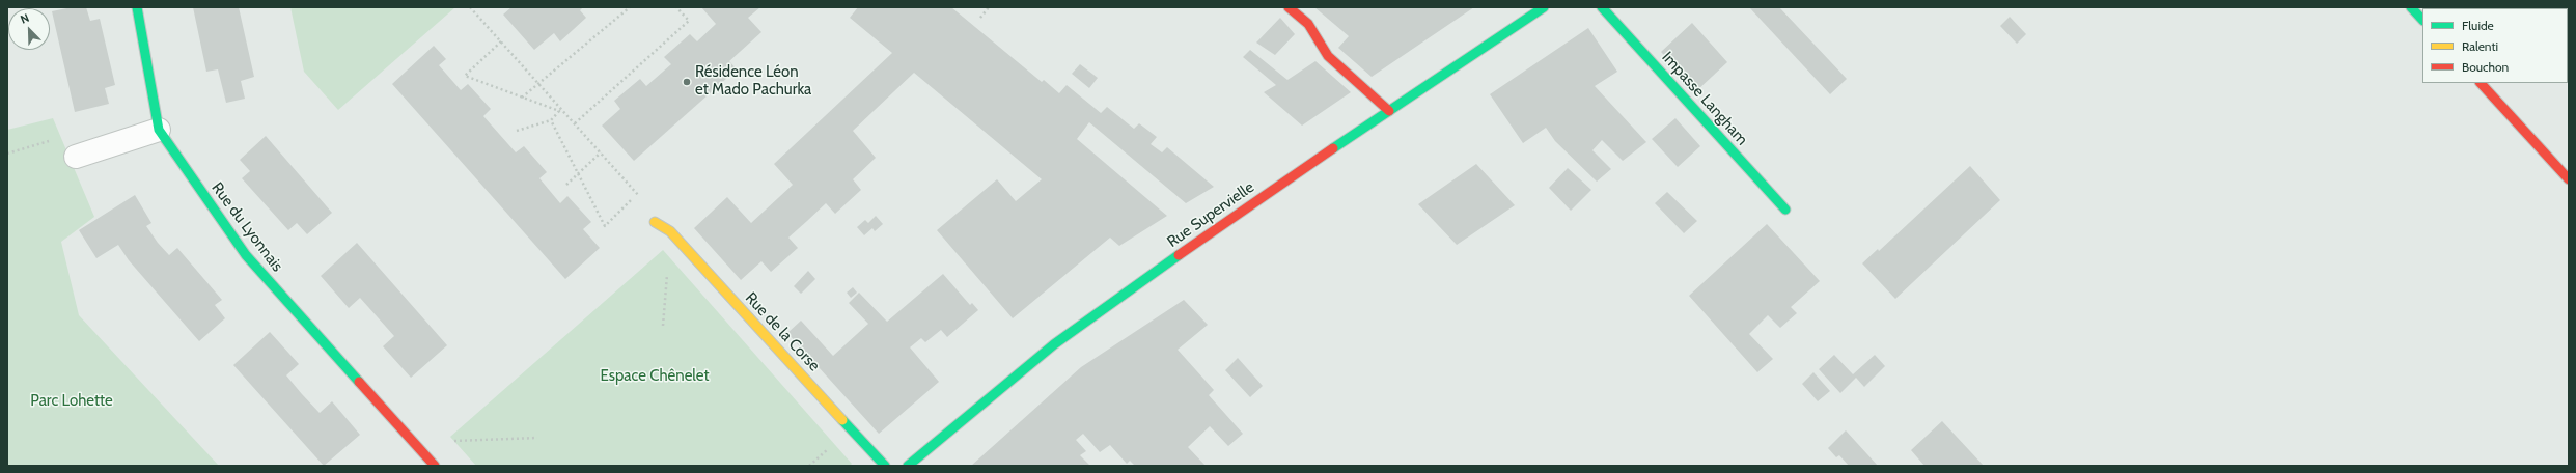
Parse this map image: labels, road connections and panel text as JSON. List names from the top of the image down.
{
  "streets": {
    "street": [
      "Impasse Langham",
      "Rue Supervielle",
      "Rue du Lyonnais",
      "Rue de la Corse"
    ]
  },
  "parks": ["Espace Chênelet", "Parc Lohette"],
  "places": ["Résidence Léon et Mado Pachurka"],
  "legend": ["Fluide", "Ralenti", "Bouchon"],
  "north": "top left"
}
